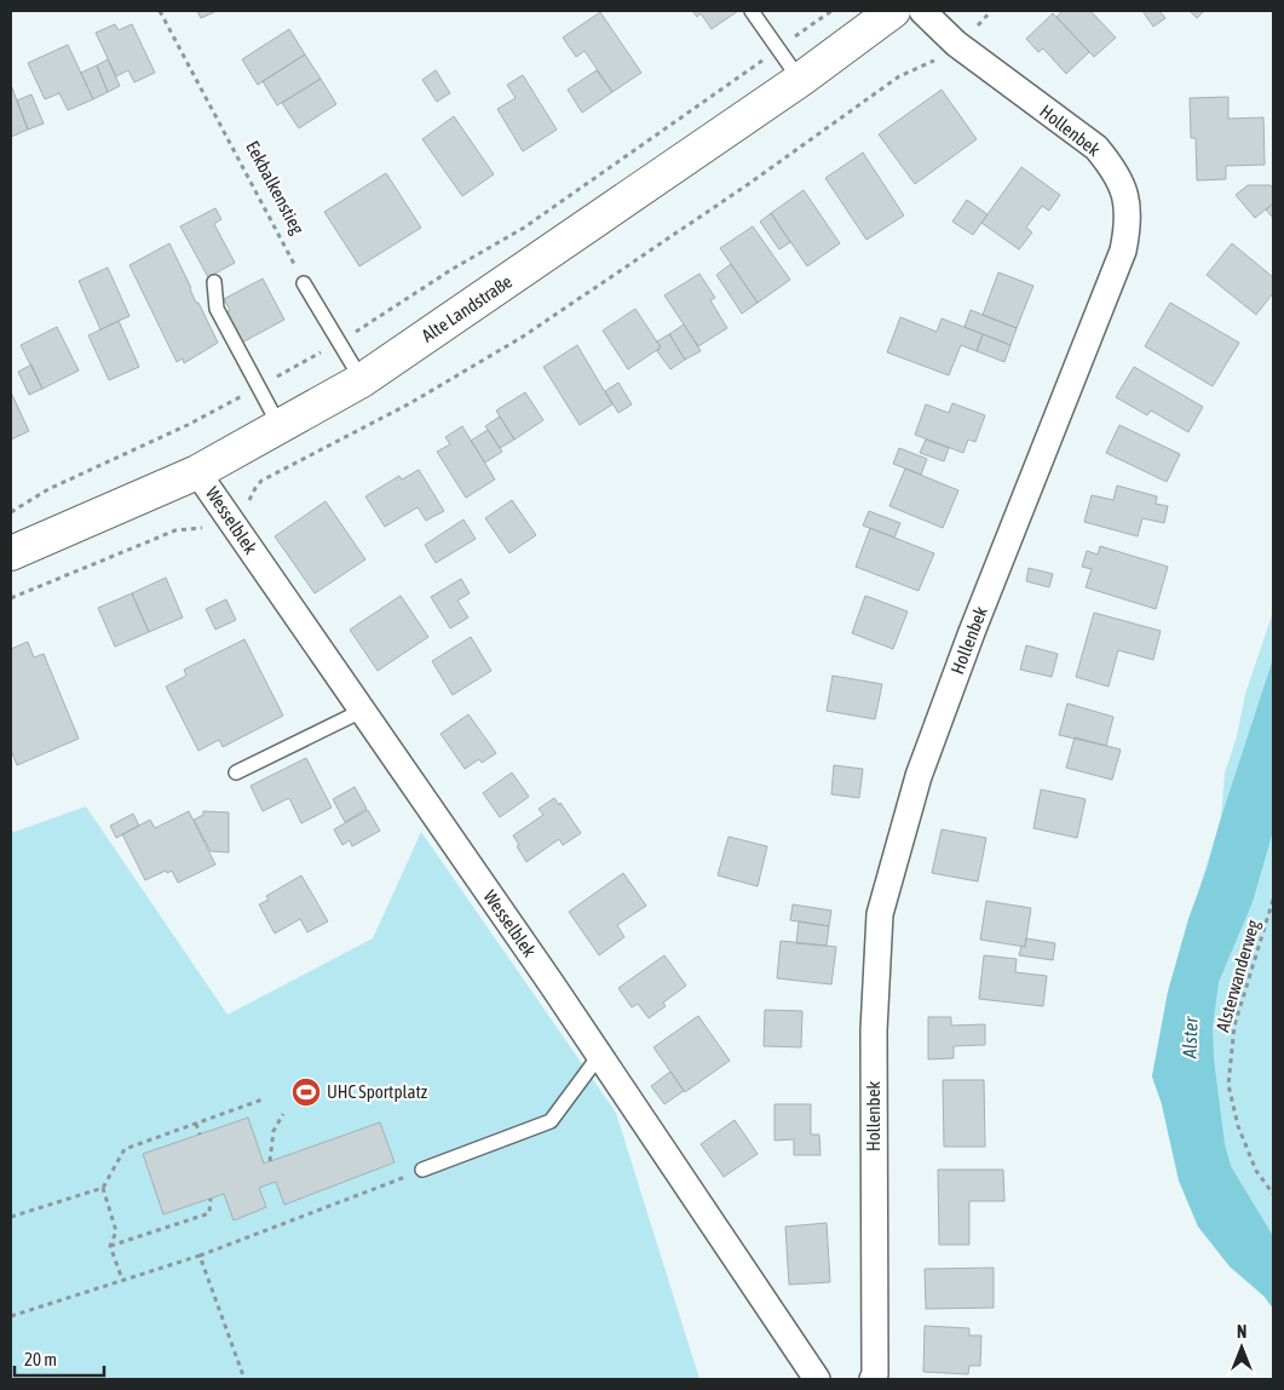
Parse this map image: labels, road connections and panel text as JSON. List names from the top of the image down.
{
  "streets": {
    "main road": ["Alte Landstraße"],
    "street": ["Hollenbek", "Wesselblek"],
    "path": ["Eekbalkenstieg", "Alsterwanderweg"]
  },
  "crossings": [
    ["Alte Landstraße", "Wesselblek"]
  ],
  "water": ["Alster"],
  "places": {
    "sports": ["UHC Sportplatz"]
  },
  "scale_bar": "20 m",
  "north": "top"
}
